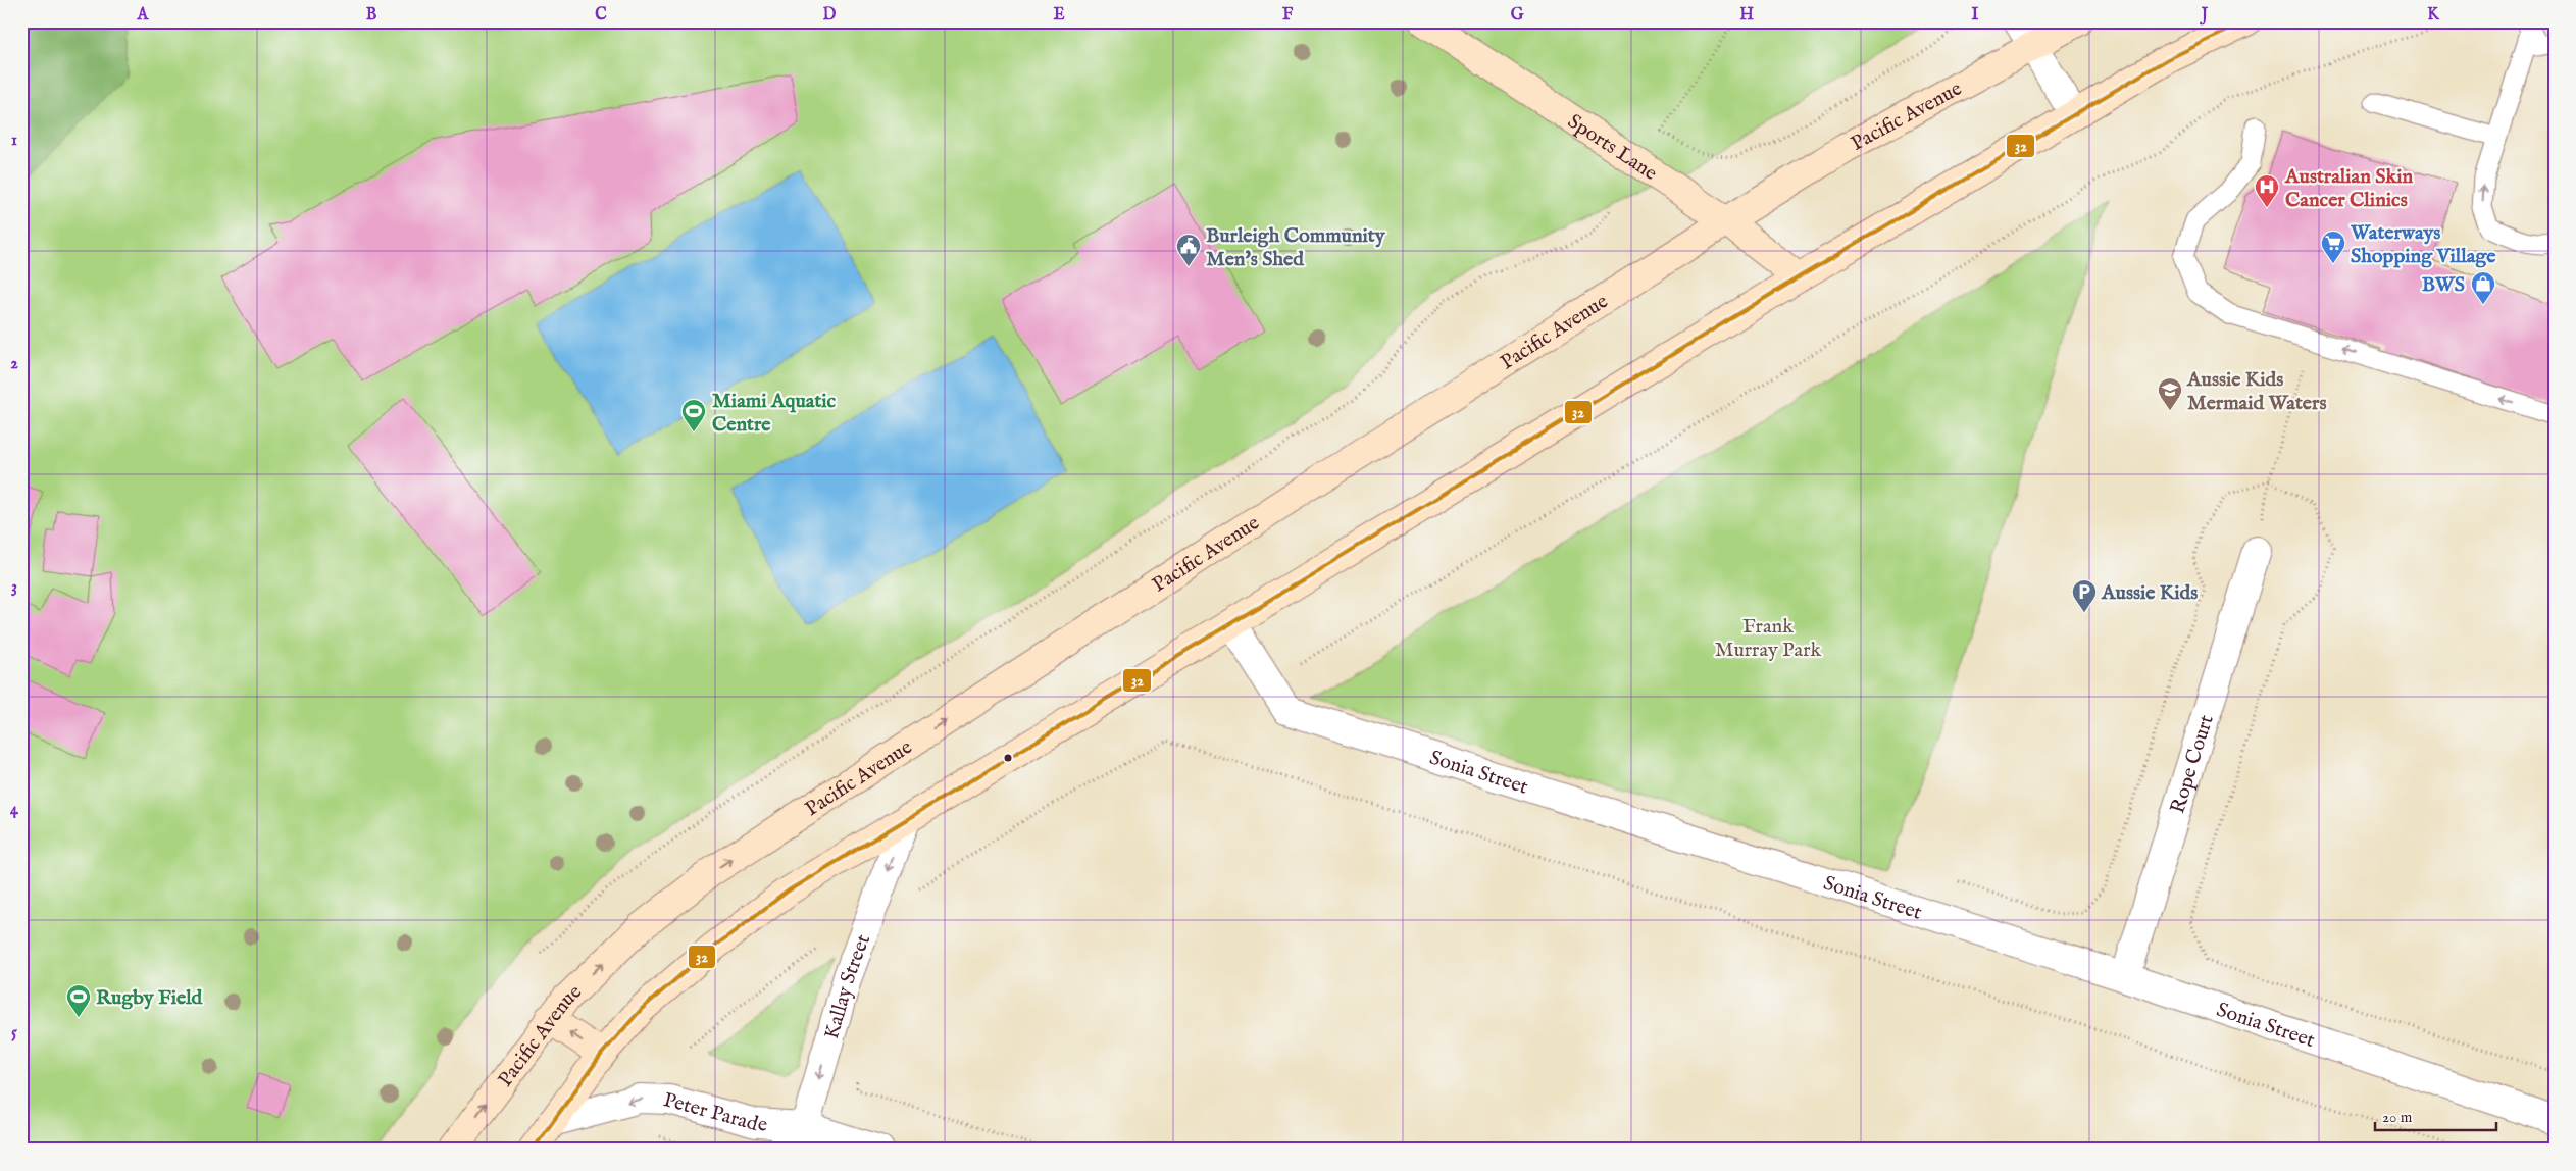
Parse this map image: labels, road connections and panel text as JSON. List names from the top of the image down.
{
  "streets": {
    "main road": ["Pacific Avenue", "Sports Lane"],
    "street": [
      "Rope Court",
      "Sonia Street",
      "Kallay Street",
      "Peter Parade"
    ]
  },
  "crossings": [
    ["Pacific Avenue", "Sports Lane"],
    ["Rope Court", "Sonia Street"],
    ["Kallay Street", "Peter Parade"]
  ],
  "one_way": ["Kallay Street", "Peter Parade"],
  "parks": ["Frank Murray Park"],
  "places": {
    "hospital": ["Australian Skin Cancer Clinics"],
    "supermarket": ["Waterways Shopping Village"],
    "public building": ["Burleigh Community Men's Shed"],
    "shop": ["BWS"],
    "school or university": ["Aussie Kids Mermaid Waters"],
    "sports": ["Miami Aquatic Centre", "Rugby Field"],
    "parking": ["Aussie Kids"]
  },
  "lines": ["transit line 32"],
  "scale_bar": "20 m",
  "grid": {
    "columns": [
      "A",
      "B",
      "C",
      "D",
      "E",
      "F",
      "G",
      "H",
      "I",
      "J",
      "K"
    ],
    "rows": [
      "1",
      "2",
      "3",
      "4",
      "5"
    ]
  }
}
